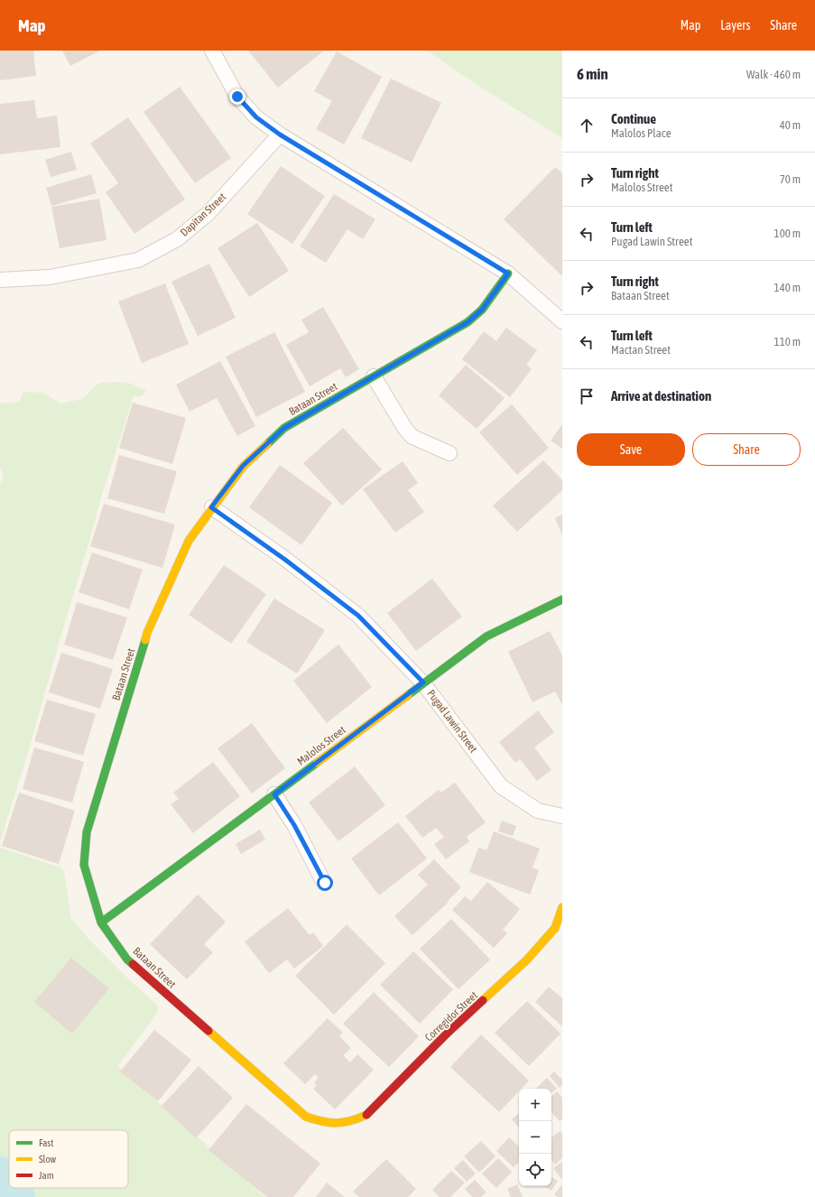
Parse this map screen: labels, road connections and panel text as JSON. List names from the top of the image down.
{
  "streets": {
    "street": [
      "Dapitan Street",
      "Bataan Street",
      "Pugad Lawin Street",
      "Malolos Street",
      "Corregidor Street"
    ]
  },
  "crossings": [
    ["Bataan Street", "Pugad Lawin Street"],
    ["Bataan Street", "Malolos Street"],
    ["Bataan Street", "Corregidor Street"],
    ["Pugad Lawin Street", "Malolos Street"]
  ],
  "legend": ["Fast", "Slow", "Jam"],
  "page": {
    "header": "Map",
    "nav": ["Map", "Layers", "Share"],
    "heading": ["6 min", "Walk · 460 m"],
    "list": [
      ["Continue", "Malolos Place", "40 m"],
      ["Turn right", "Malolos Street", "70 m"],
      ["Turn left", "Pugad Lawin Street", "100 m"],
      ["Turn right", "Bataan Street", "140 m"],
      ["Turn left", "Mactan Street", "110 m"],
      "Arrive at destination"
    ],
    "buttons": ["Save", "Share"],
    "map_buttons": ["+", "−"]
  }
}
